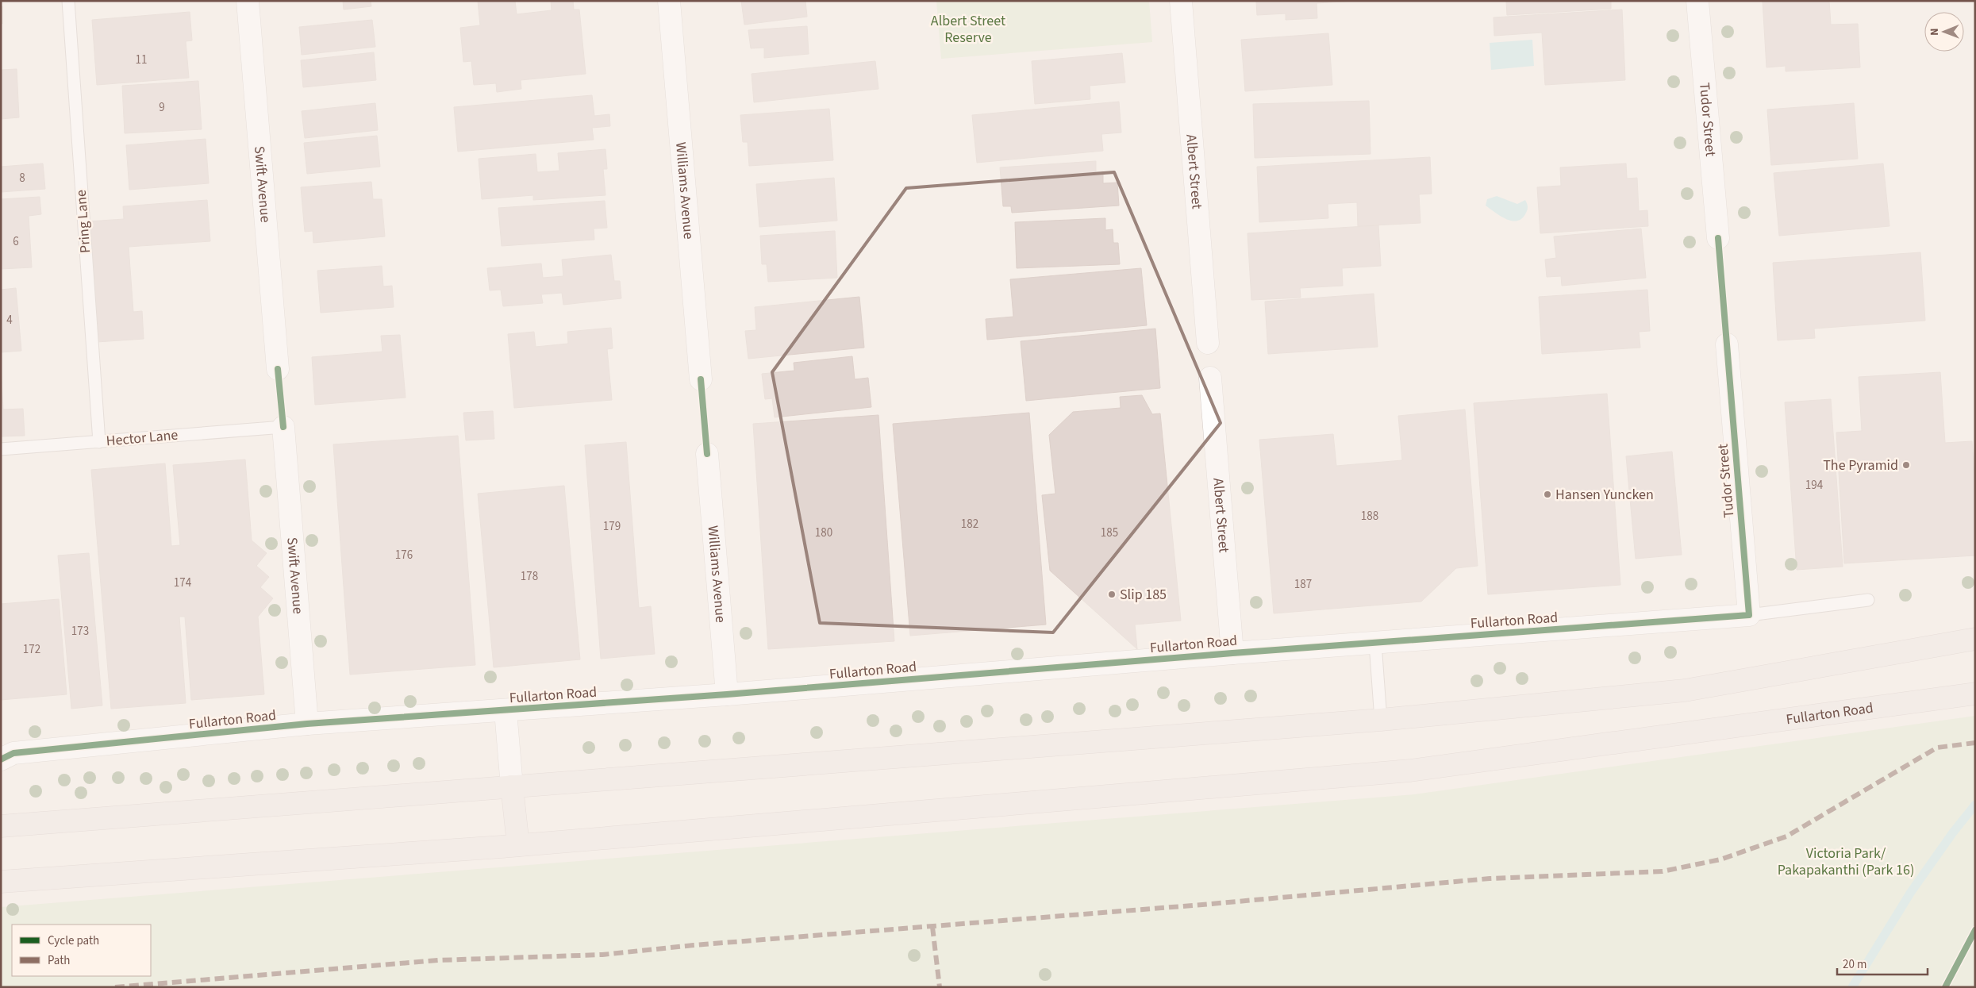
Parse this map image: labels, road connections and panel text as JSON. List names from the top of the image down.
{
  "streets": {
    "highway": ["Fullarton Road"],
    "street": [
      "Tudor Street",
      "Albert Street",
      "Swift Avenue",
      "Williams Avenue"
    ],
    "lane": ["Pring Lane", "Hector Lane"]
  },
  "crossings": [
    ["Tudor Street", "Fullarton Road"],
    ["Albert Street", "Fullarton Road"],
    ["Swift Avenue", "Hector Lane"],
    ["Swift Avenue", "Fullarton Road"],
    ["Williams Avenue", "Fullarton Road"],
    ["Pring Lane", "Hector Lane"]
  ],
  "parks": ["Albert Street Reserve", "Victoria Park/ Pakapakanthi (Park 16)"],
  "places": ["The Pyramid", "Hansen Yuncken", "Slip 185"],
  "house_numbers": [
    "11",
    "9",
    "8",
    "6",
    "4",
    "194",
    "188",
    "182",
    "179",
    "180",
    "185",
    "176",
    "178",
    "174",
    "187",
    "173",
    "172"
  ],
  "legend": ["Cycle path", "Path"],
  "scale_bar": "20 m",
  "north": "left"
}
